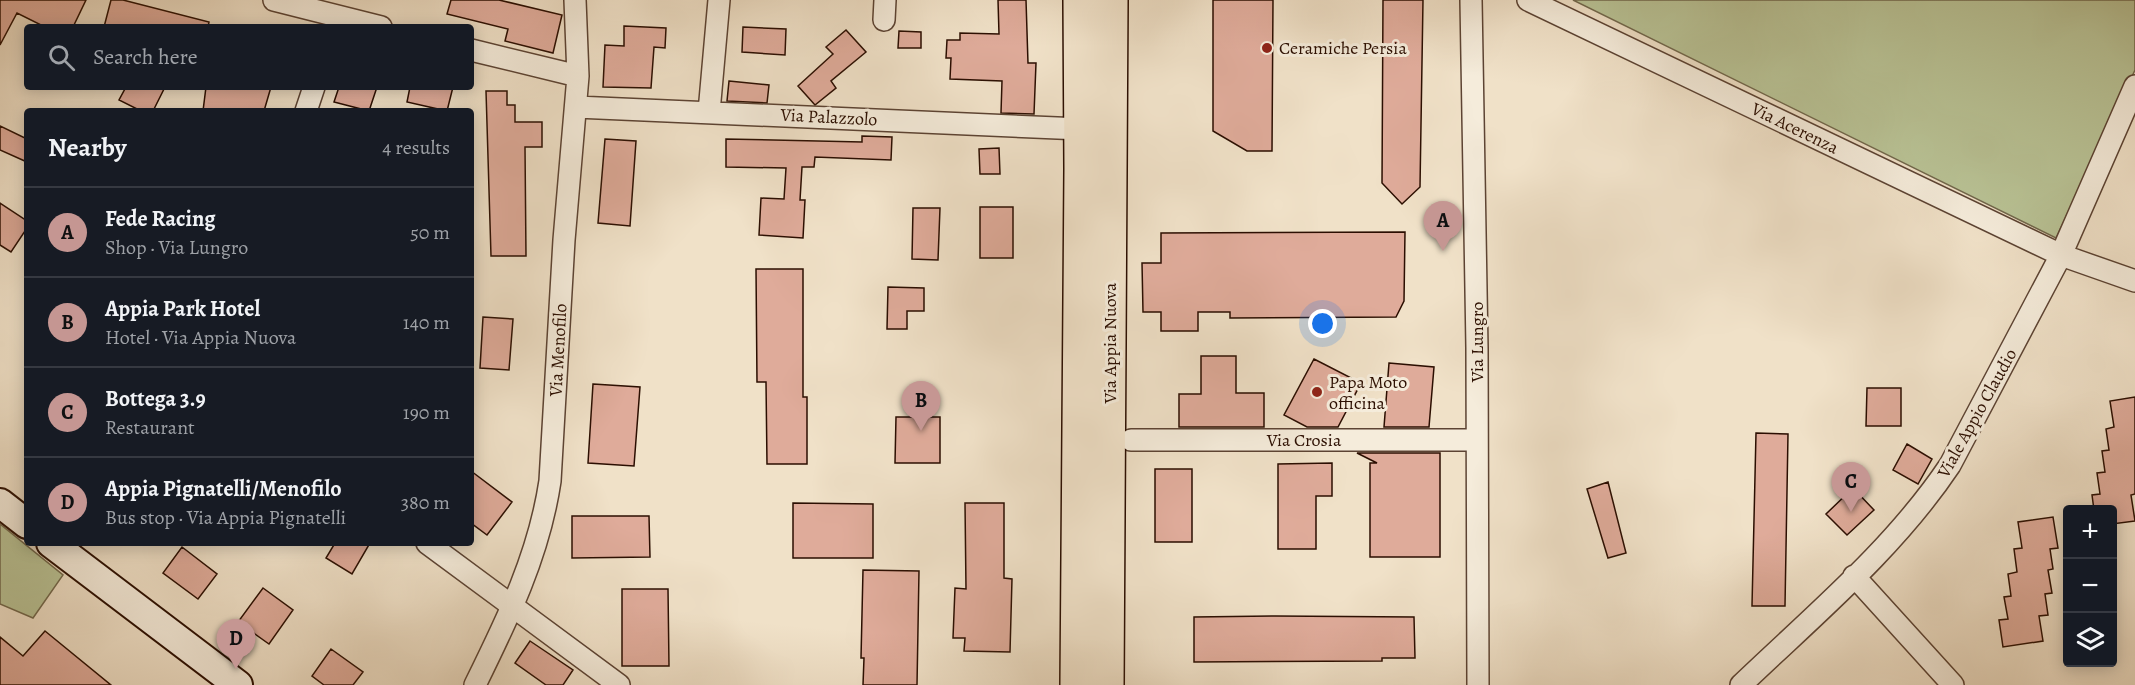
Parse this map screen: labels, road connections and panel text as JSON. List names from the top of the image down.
{
  "streets": {
    "main road": ["Via Appia Nuova"],
    "street": [
      "Via Palazzolo",
      "Via Acerenza",
      "Via Lungro",
      "Via Menofilo",
      "Viale Appio Claudio",
      "Via Crosia"
    ]
  },
  "crossings": [
    ["Via Palazzolo", "Via Appia Nuova"],
    ["Via Palazzolo", "Via Menofilo"],
    ["Via Acerenza", "Viale Appio Claudio"],
    ["Via Lungro", "Via Crosia"]
  ],
  "places": ["Ceramiche Persia", "Papa Moto officina"],
  "page": {
    "search": "Search here",
    "heading": ["Nearby", "4 results"],
    "list": [
      {
        "mark": "A",
        "name": "Fede Racing",
        "note": "Shop · Via Lungro",
        "value": "50 m"
      },
      {
        "mark": "B",
        "name": "Appia Park Hotel",
        "note": "Hotel · Via Appia Nuova",
        "value": "140 m"
      },
      {
        "mark": "C",
        "name": "Bottega 3.9",
        "note": "Restaurant",
        "value": "190 m"
      },
      {
        "mark": "D",
        "name": "Appia Pignatelli/Menofilo",
        "note": "Bus stop · Via Appia Pignatelli",
        "value": "380 m"
      }
    ],
    "pins": [
      "A",
      "B",
      "C",
      "D"
    ],
    "map_buttons": ["+", "−"]
  }
}
